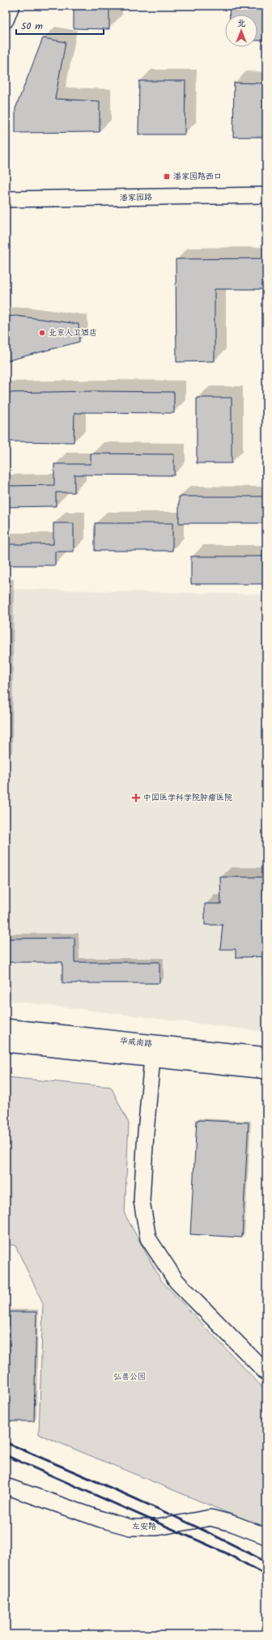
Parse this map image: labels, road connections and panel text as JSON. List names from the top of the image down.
{
  "streets": {
    "main road": ["华威南路"],
    "street": ["潘家园路", "左安路"]
  },
  "parks": ["弘善公园"],
  "places": {
    "transit": ["潘家园路西口"],
    "other": ["北京人卫酒店"],
    "health": ["中国医学科学院肿瘤医院"]
  },
  "scale_bar": "50 m",
  "north": "top"
}
